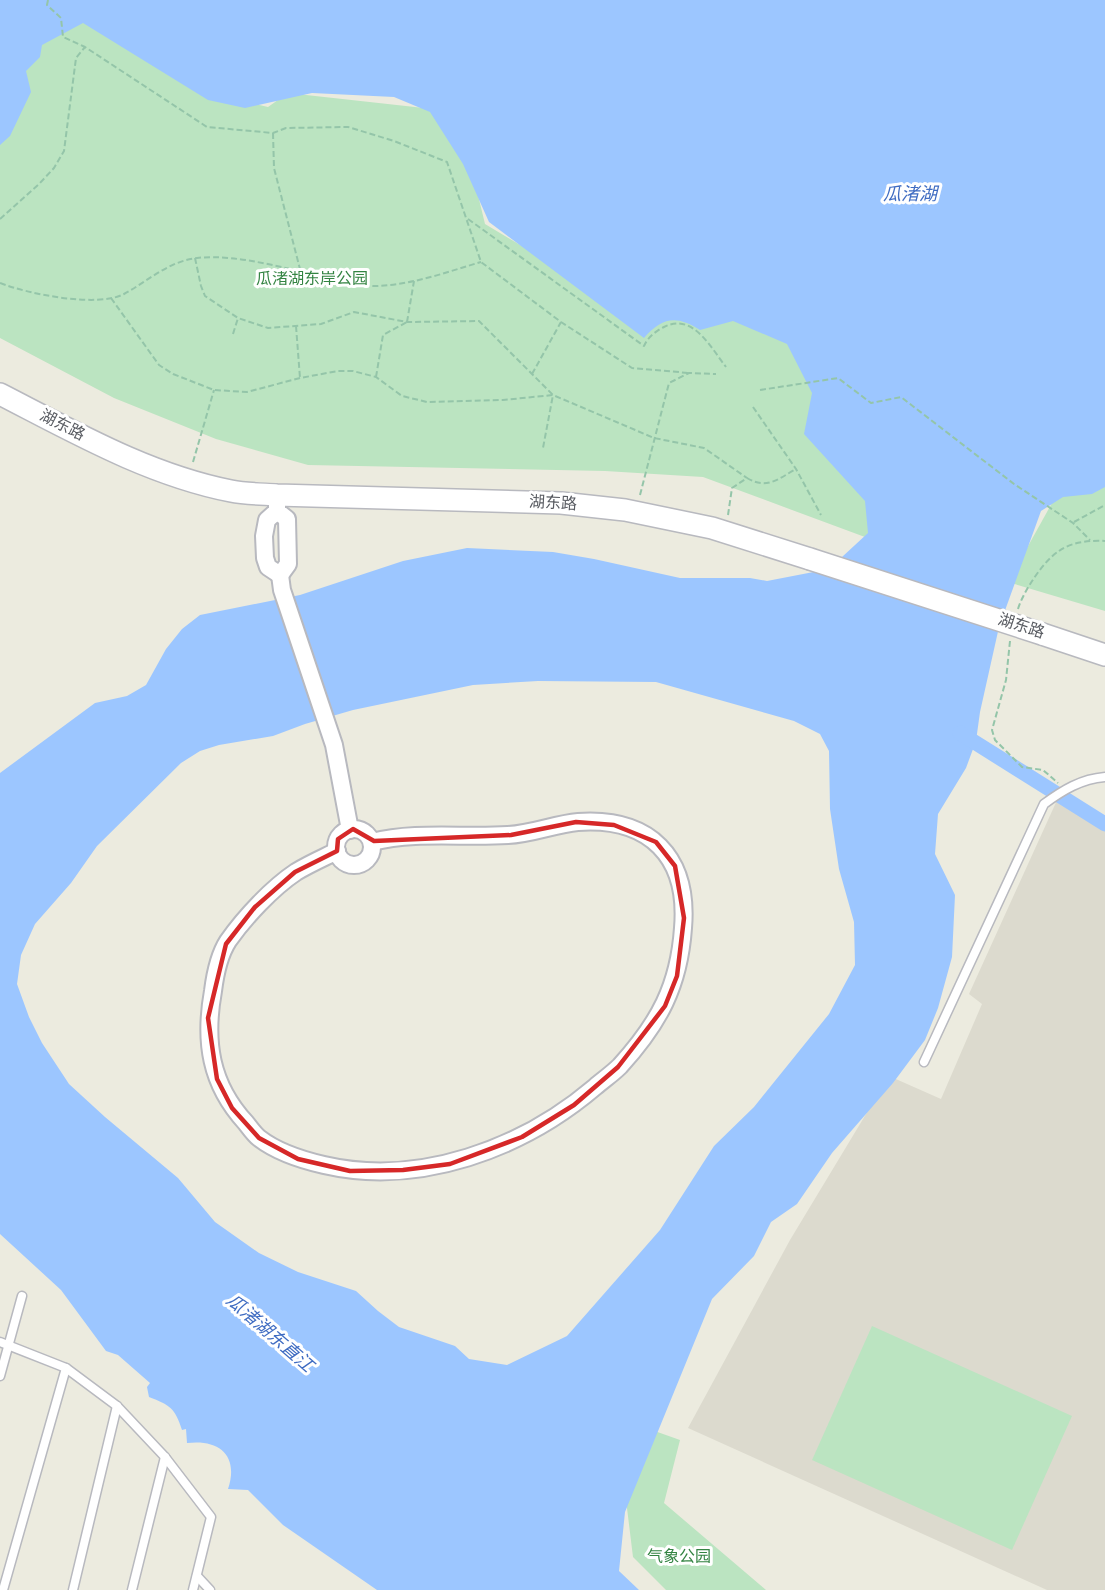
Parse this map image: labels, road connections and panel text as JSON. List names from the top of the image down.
{
  "streets": {
    "street": ["湖东路"]
  },
  "water": ["瓜渚湖", "瓜渚湖东直江"],
  "parks": ["瓜渚湖东岸公园", "气象公园"]
}
